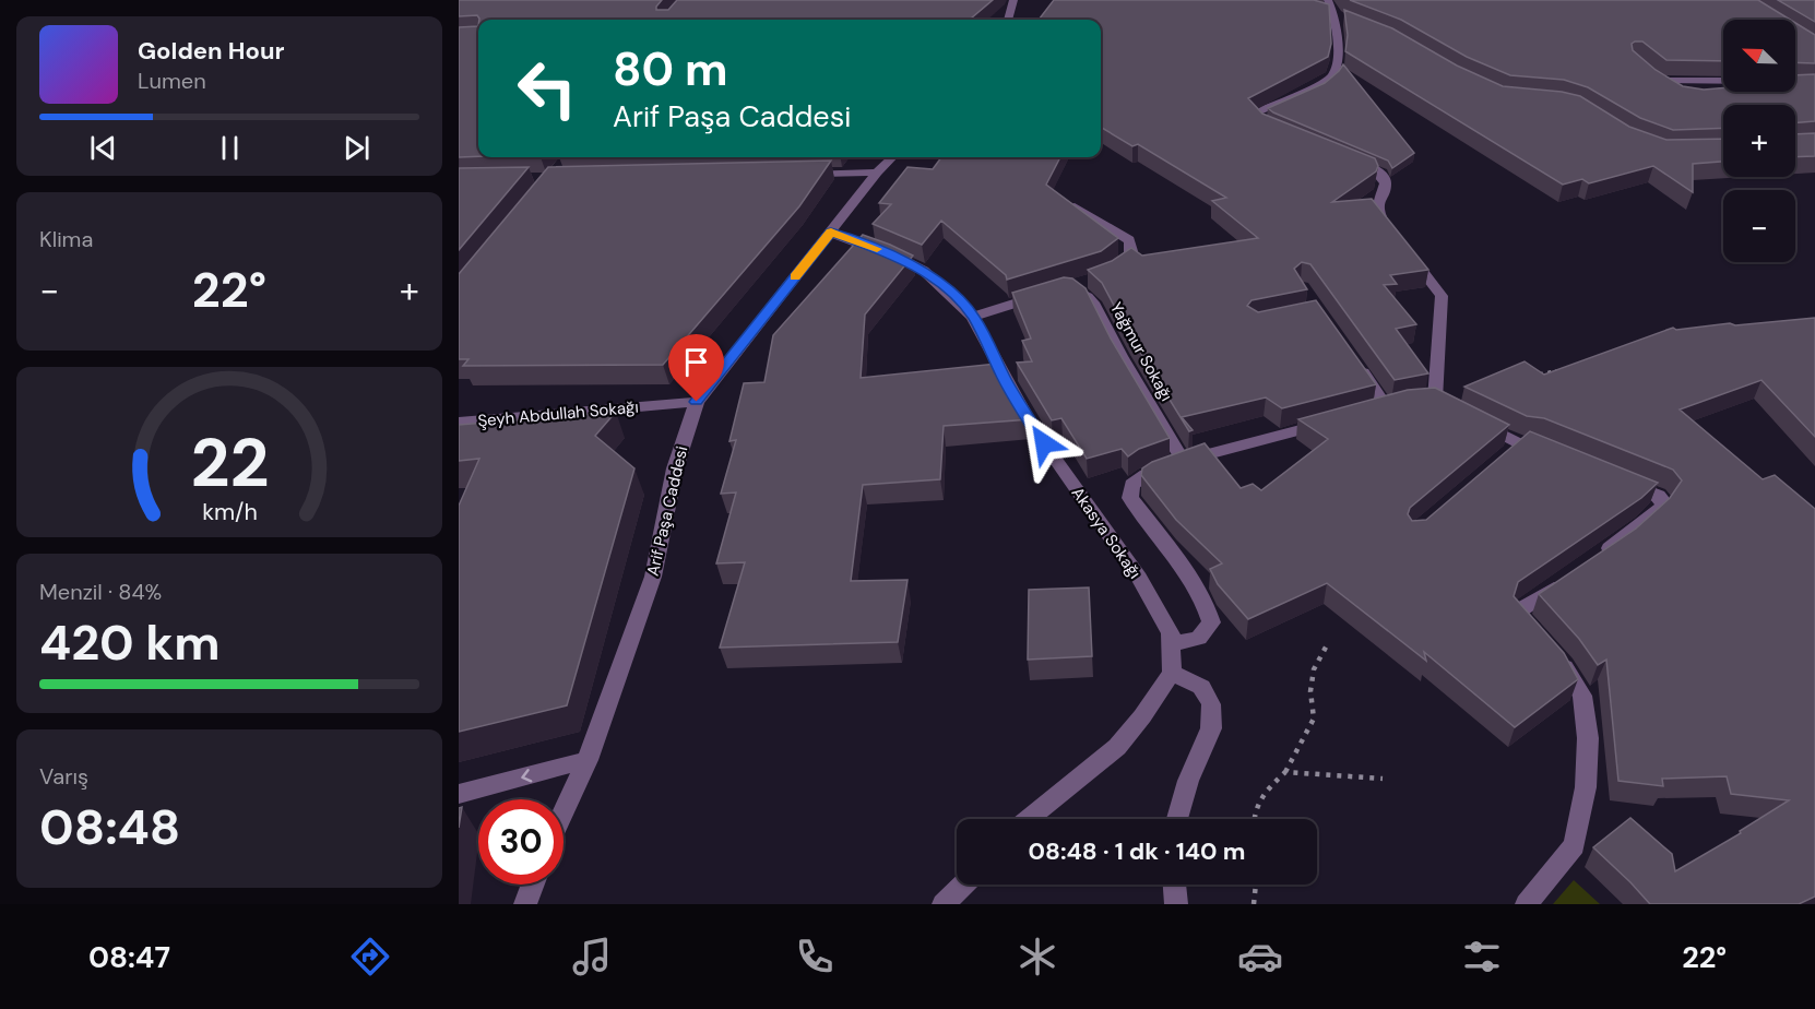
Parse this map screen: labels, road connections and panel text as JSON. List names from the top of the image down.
{
  "streets": {
    "street": [
      "Yağmur Sokağı",
      "Şeyh Abdullah Sokağı",
      "Arif Paşa Caddesi",
      "Akasya Sokağı"
    ]
  },
  "crossings": [
    ["Şeyh Abdullah Sokağı", "Arif Paşa Caddesi"],
    ["Arif Paşa Caddesi", "Akasya Sokağı"]
  ],
  "north": "top left",
  "page": {
    "map_buttons": ["+", "−"],
    "turn": ["80 m", "Arif Paşa Caddesi"],
    "song": ["Golden Hour", "Lumen"],
    "tile": [
      "Klima",
      ["Menzil · 84%", "420 km"],
      ["Varış", "08:48"]
    ],
    "heat": ["−", "22°", "+"],
    "limit": "30",
    "trip": "08:48 · 1 dk · 140 m",
    "tabs": ["08:47", "22°"],
    "gauge": ["22", "km/h"]
  }
}
